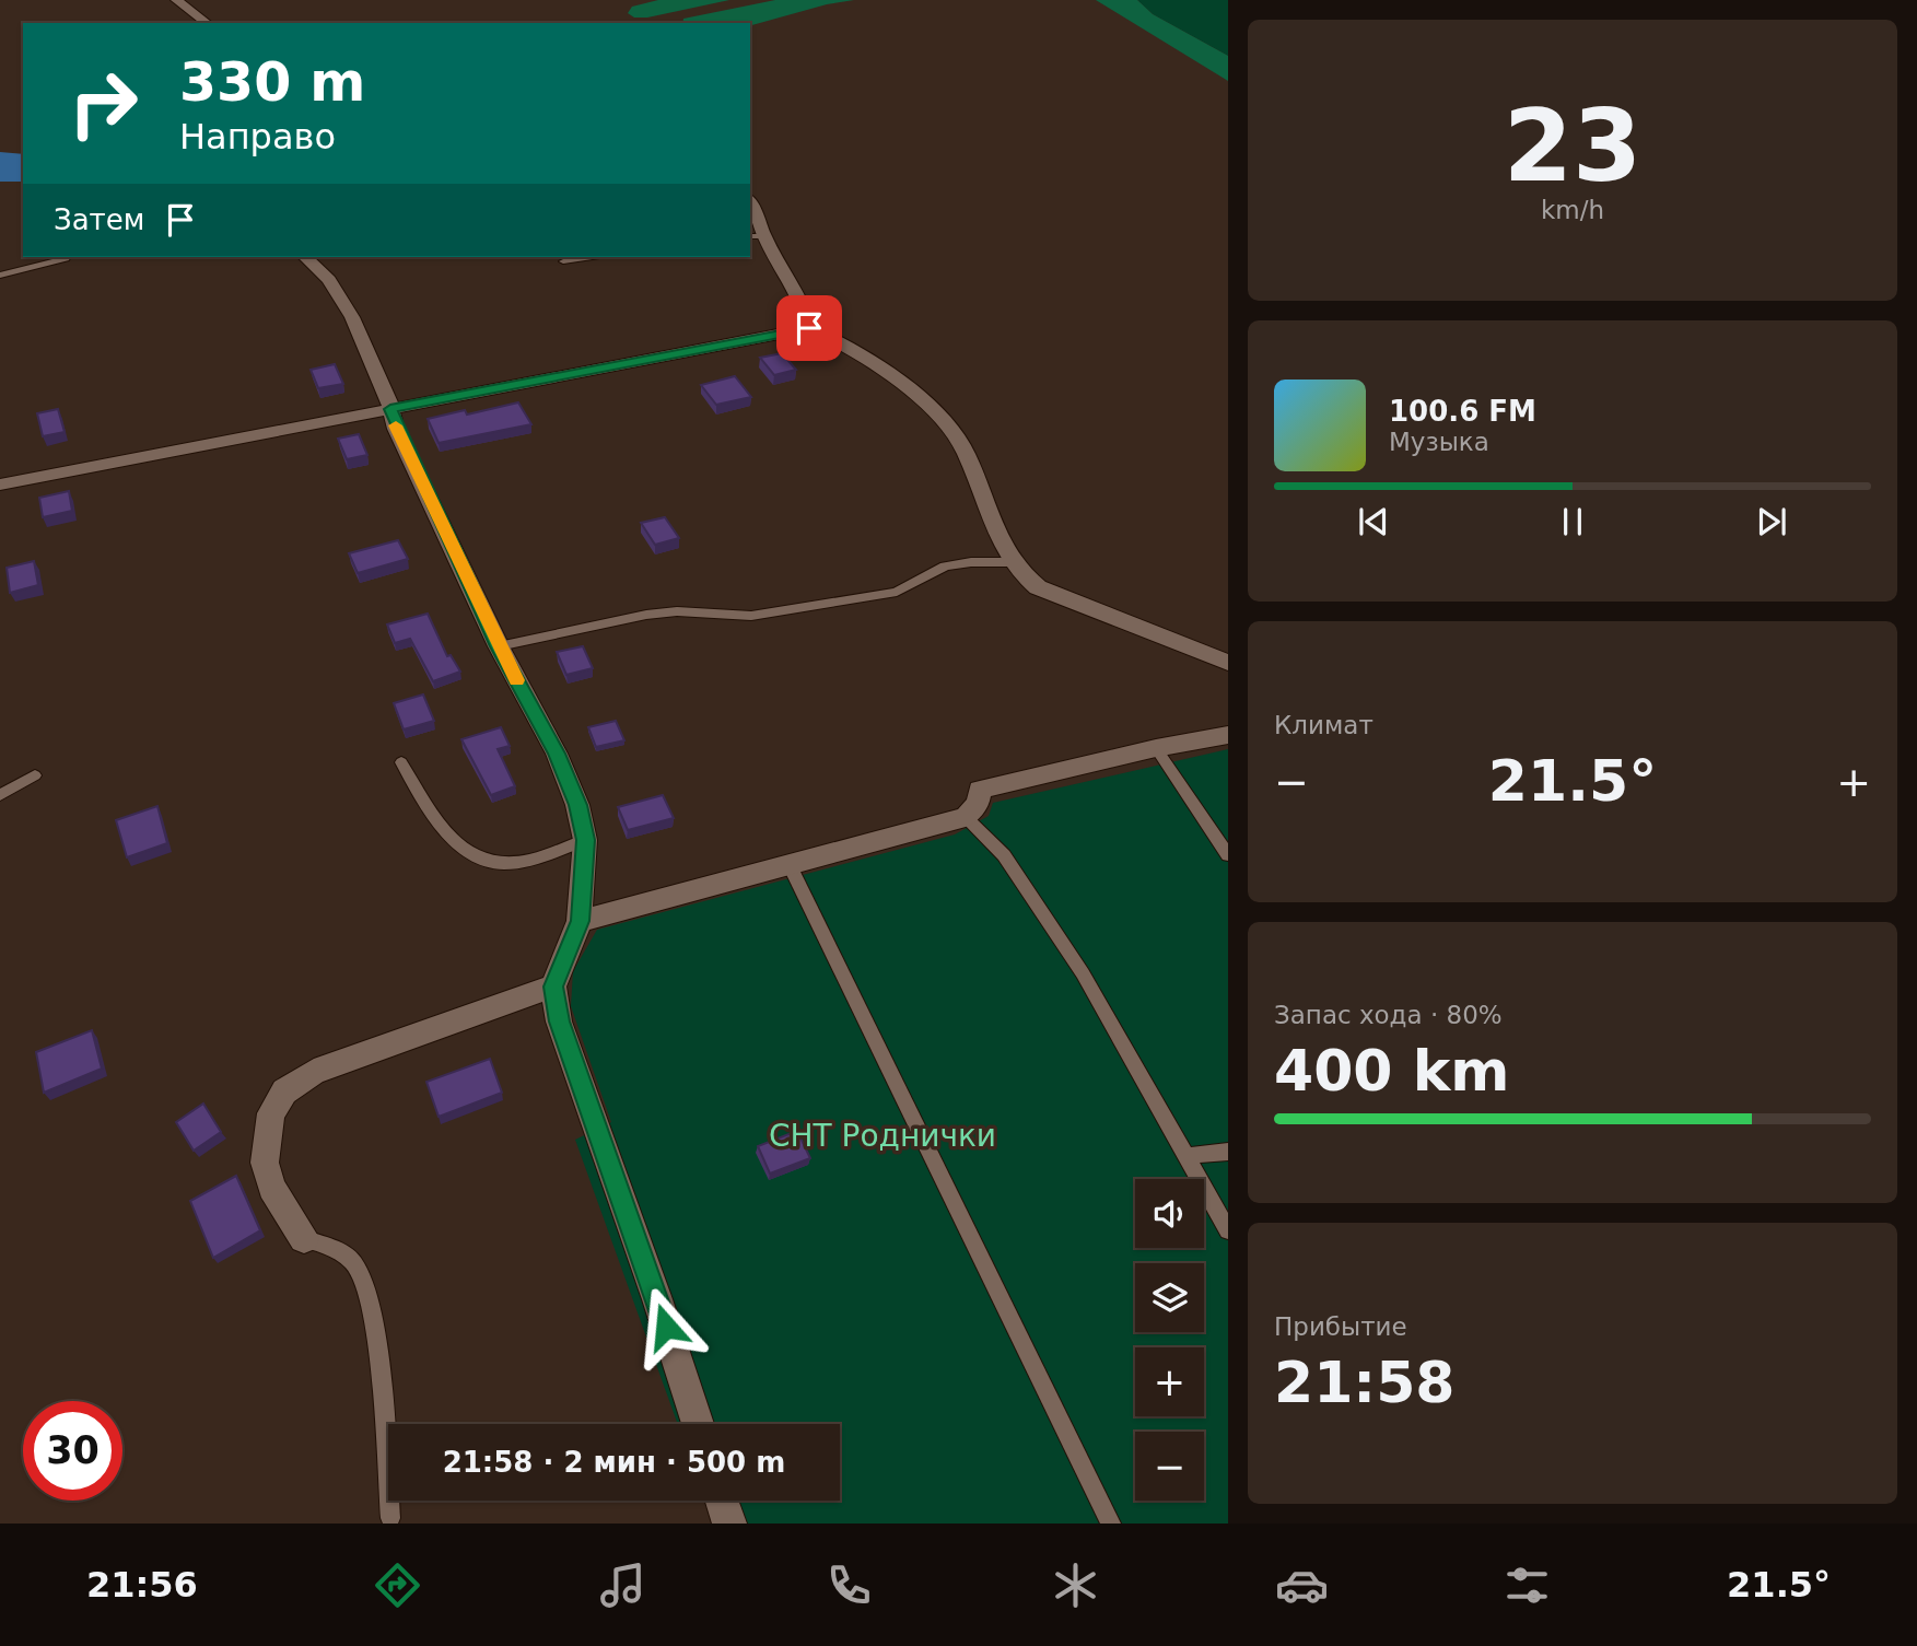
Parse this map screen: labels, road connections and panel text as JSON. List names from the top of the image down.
{
  "parks": ["СНТ Роднички"],
  "page": {
    "tile": [
      ["23", "km/h"],
      "Климат",
      ["Запас хода · 80%", "400 km"],
      ["Прибытие", "21:58"]
    ],
    "turn": ["330 m", "Направо"],
    "then": "Затем",
    "song": ["100.6 FM", "Музыка"],
    "heat": ["−", "21.5°", "+"],
    "map_buttons": ["+", "−"],
    "limit": "30",
    "trip": "21:58 · 2 мин · 500 m",
    "tabs": ["21:56", "21.5°"]
  }
}
